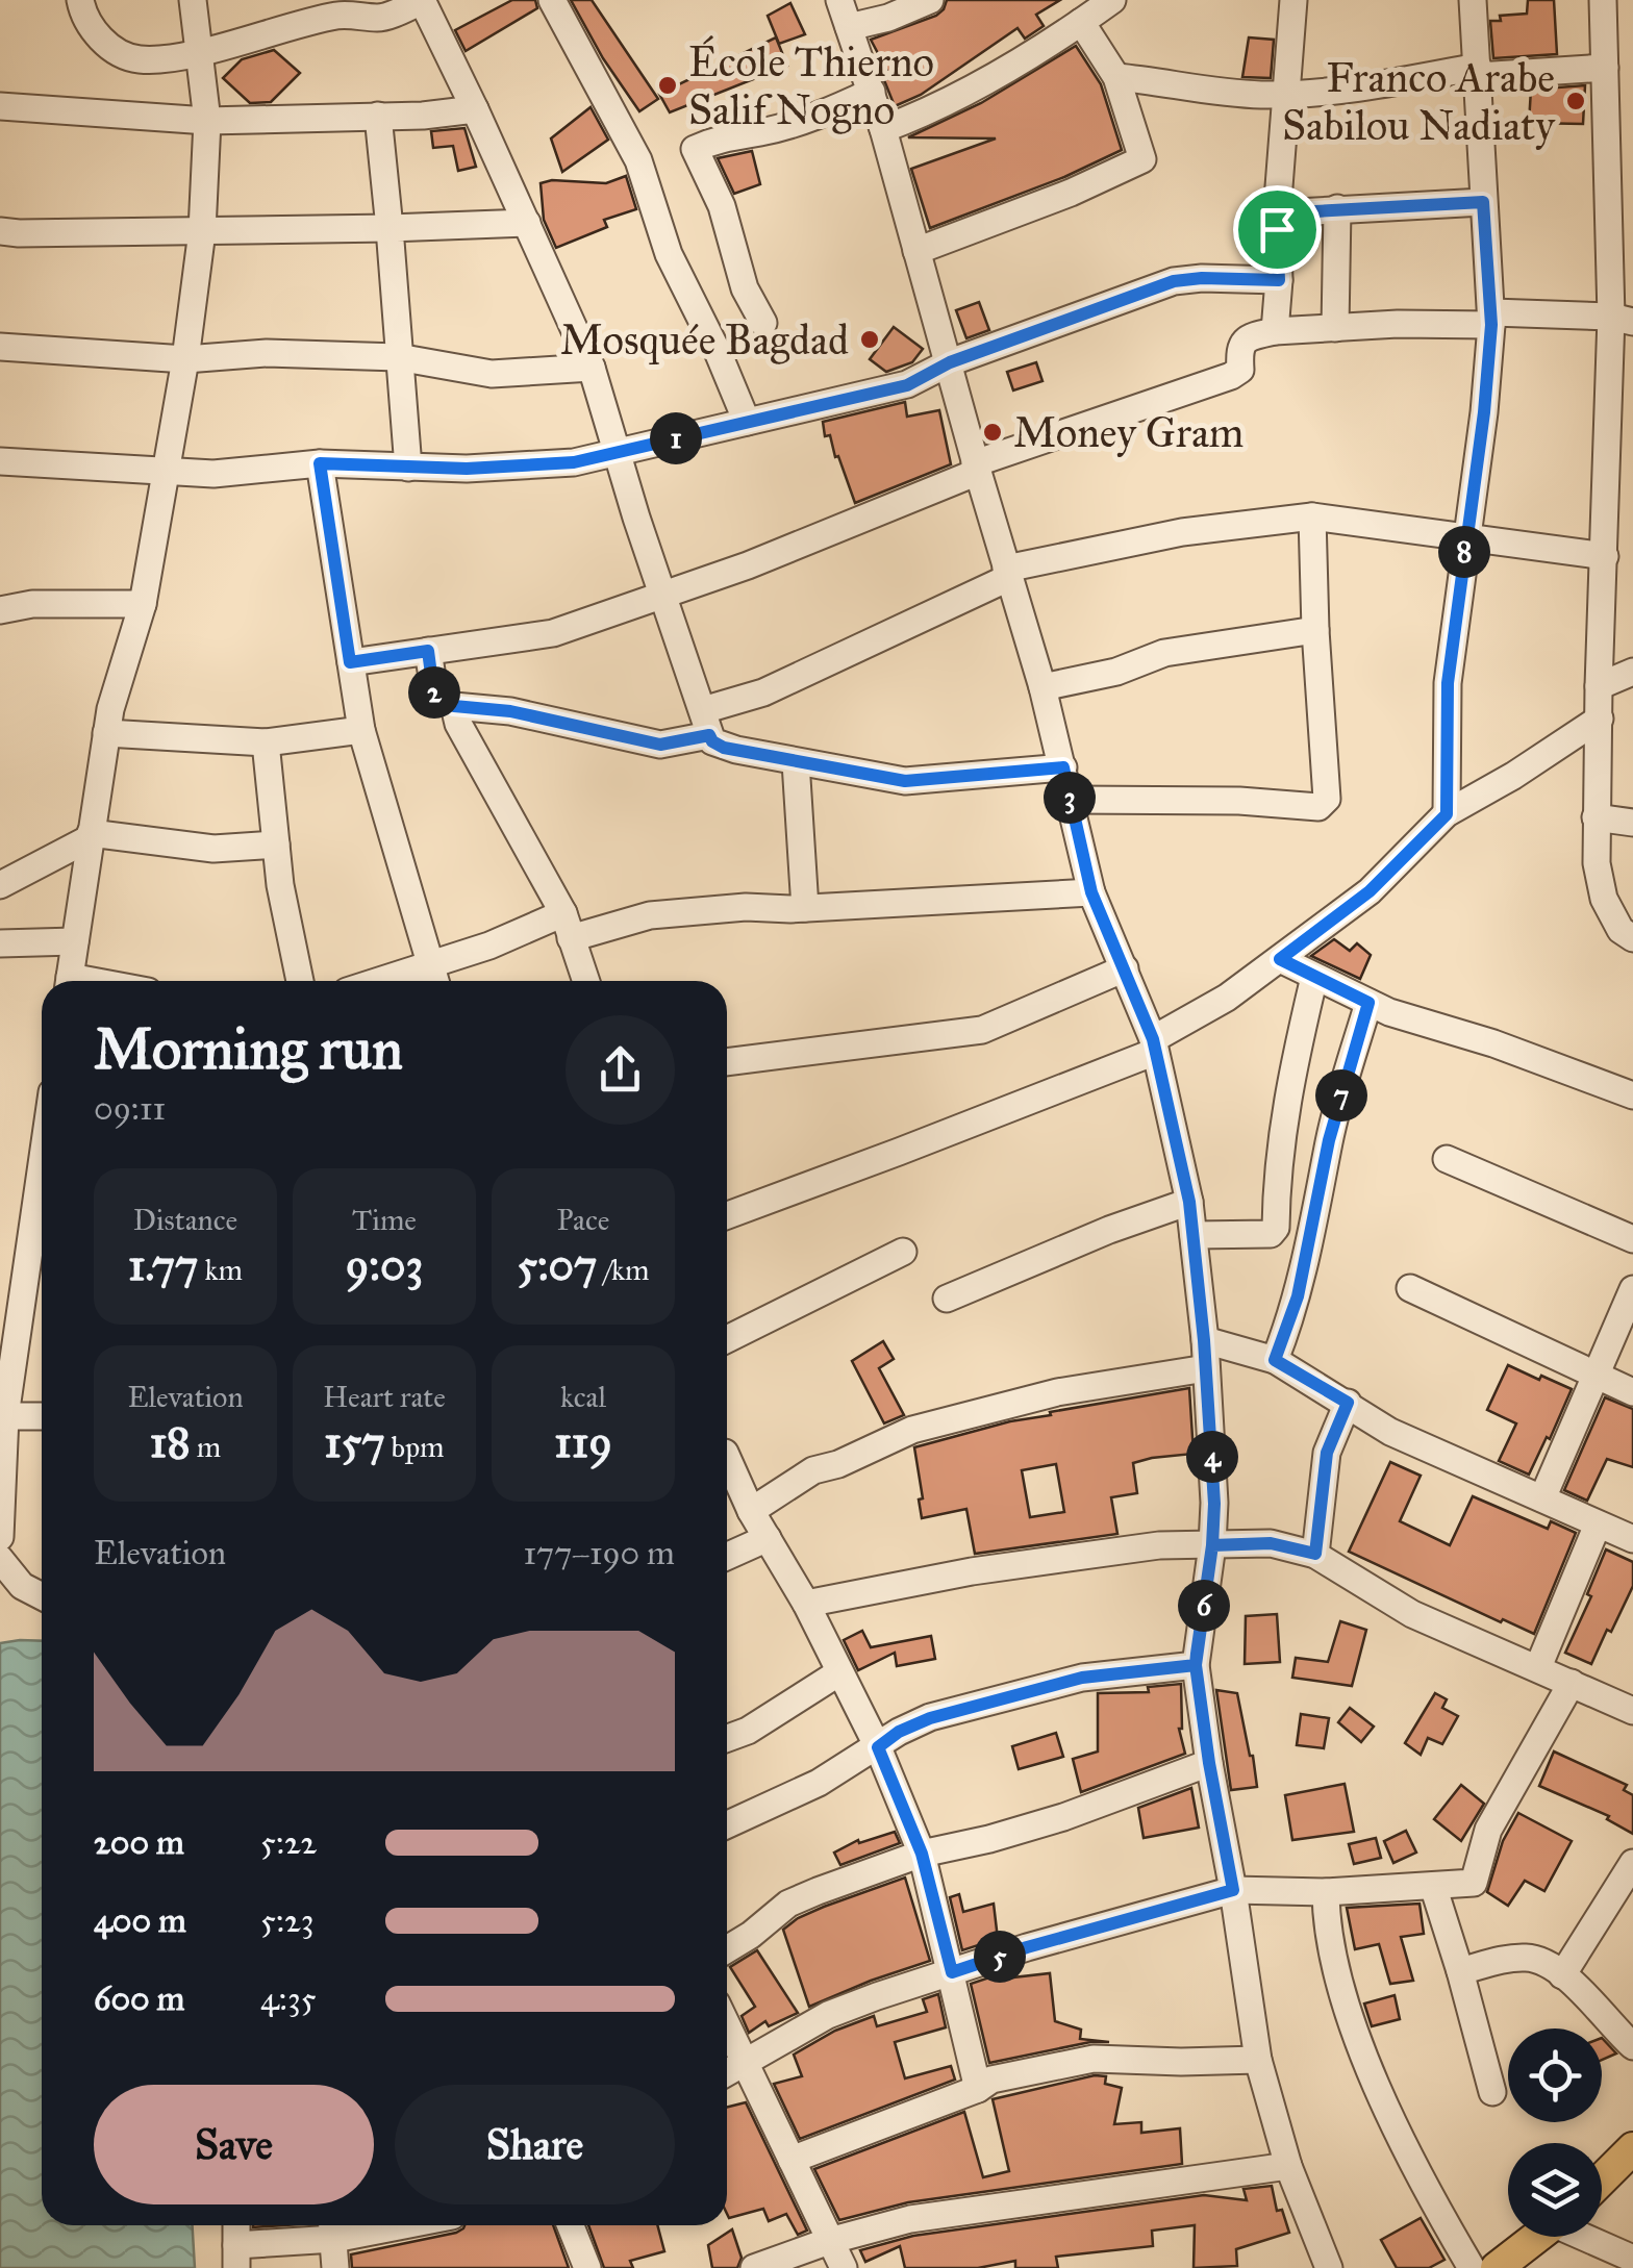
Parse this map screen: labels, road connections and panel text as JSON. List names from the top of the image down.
{
  "places": [
    "École Thierno Salif Nogno",
    "Franco Arabe Sabilou Nadiaty",
    "Mosquée Bagdad",
    "Money Gram"
  ],
  "page": {
    "pins": [
      "1",
      "8",
      "2",
      "3",
      "7",
      "4",
      "6",
      "5"
    ],
    "heading": ["Morning run", "09:11"],
    "stats": [
      ["Distance", "1.77 km"],
      ["Time", "9:03"],
      ["Pace", "5:07 /km"],
      ["Elevation", "18 m"],
      ["Heart rate", "157 bpm"],
      ["kcal", "119"]
    ],
    "chart": ["Elevation", "177–190 m"],
    "list": [
      {
        "name": "200 m",
        "note": "5:22"
      },
      {
        "name": "400 m",
        "note": "5:23"
      },
      {
        "name": "600 m",
        "note": "4:35"
      }
    ],
    "buttons": ["Save", "Share"]
  }
}
